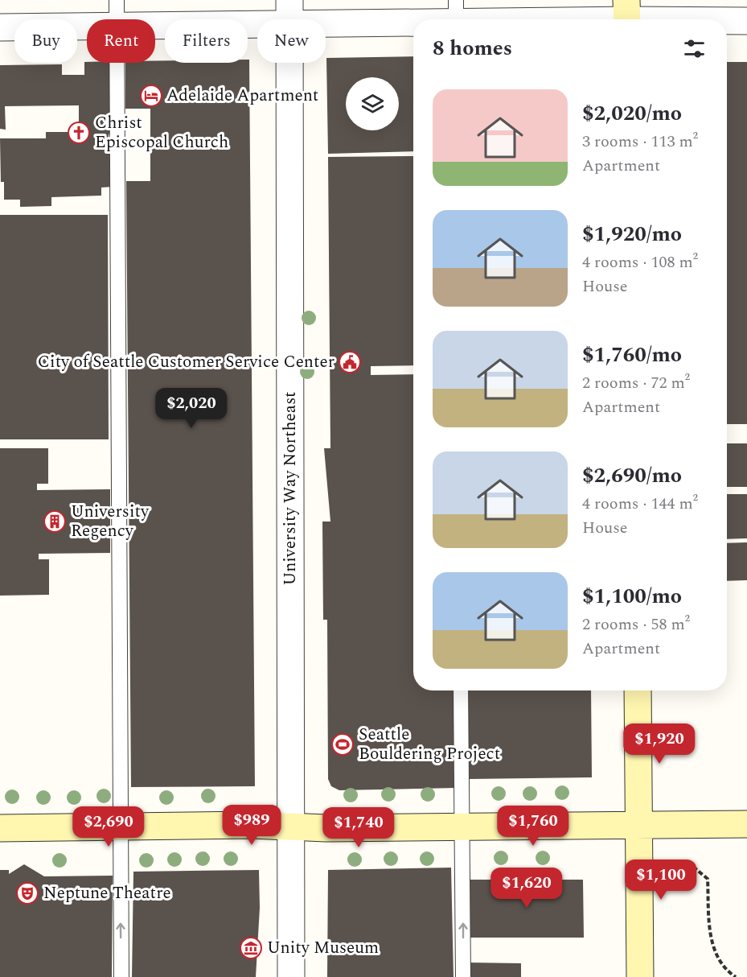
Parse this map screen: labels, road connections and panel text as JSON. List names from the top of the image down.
{
  "streets": {
    "street": ["University Way Northeast"]
  },
  "places": {
    "hotel": ["Adelaide Apartment"],
    "church": ["Christ Episcopal Church"],
    "public building": ["City of Seattle Customer Service Center"],
    "building": ["University Regency"],
    "sports": ["Seattle Bouldering Project"],
    "theatre": ["Neptune Theatre"],
    "museum": ["Unity Museum"]
  },
  "page": {
    "chip": [
      "Buy",
      "Rent",
      "Filters",
      "New"
    ],
    "heading": "8 homes",
    "list": [
      {
        "name": "$2,020/mo",
        "note": "3 rooms · 113 m² · Apartment"
      },
      {
        "name": "$1,920/mo",
        "note": "4 rooms · 108 m² · House"
      },
      {
        "name": "$1,760/mo",
        "note": "2 rooms · 72 m² · Apartment"
      },
      {
        "name": "$2,690/mo",
        "note": "4 rooms · 144 m² · House"
      },
      {
        "name": "$1,100/mo",
        "note": "2 rooms · 58 m² · Apartment"
      }
    ],
    "price": [
      "$2,020",
      "$1,920",
      "$989",
      "$1,760",
      "$2,690",
      "$1,740",
      "$1,100",
      "$1,620"
    ]
  }
}
